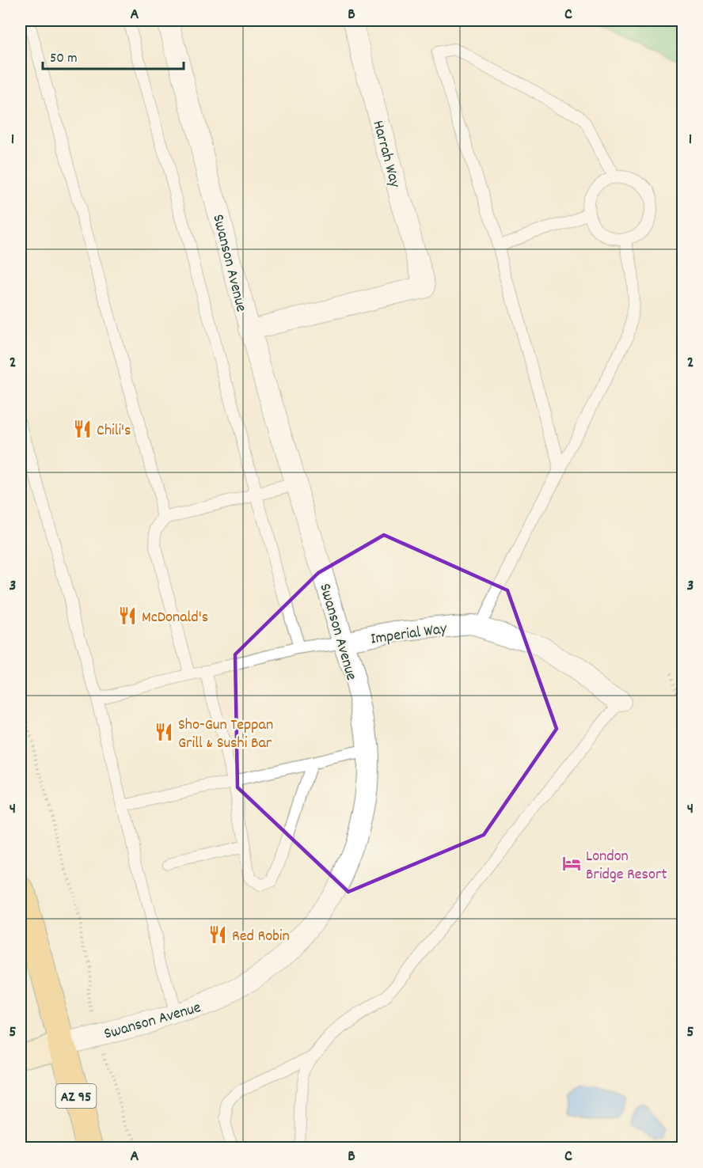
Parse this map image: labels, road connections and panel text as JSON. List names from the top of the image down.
{
  "streets": {
    "highway": ["AZ 95"],
    "main road": ["Swanson Avenue"],
    "street": ["Harrah Way", "Imperial Way"]
  },
  "crossings": [
    ["Harrah Way", "Swanson Avenue"],
    ["Swanson Avenue", "Imperial Way"],
    ["Swanson Avenue", "AZ 95"]
  ],
  "places": {
    "restaurant": [
      "Chili's",
      "McDonald's",
      "Sho-Gun Teppan Grill & Sushi Bar",
      "Red Robin"
    ],
    "hotel": ["London Bridge Resort"]
  },
  "scale_bar": "50 m",
  "grid": {
    "columns": ["A", "B", "C"],
    "rows": [
      "1",
      "2",
      "3",
      "4",
      "5"
    ]
  }
}
